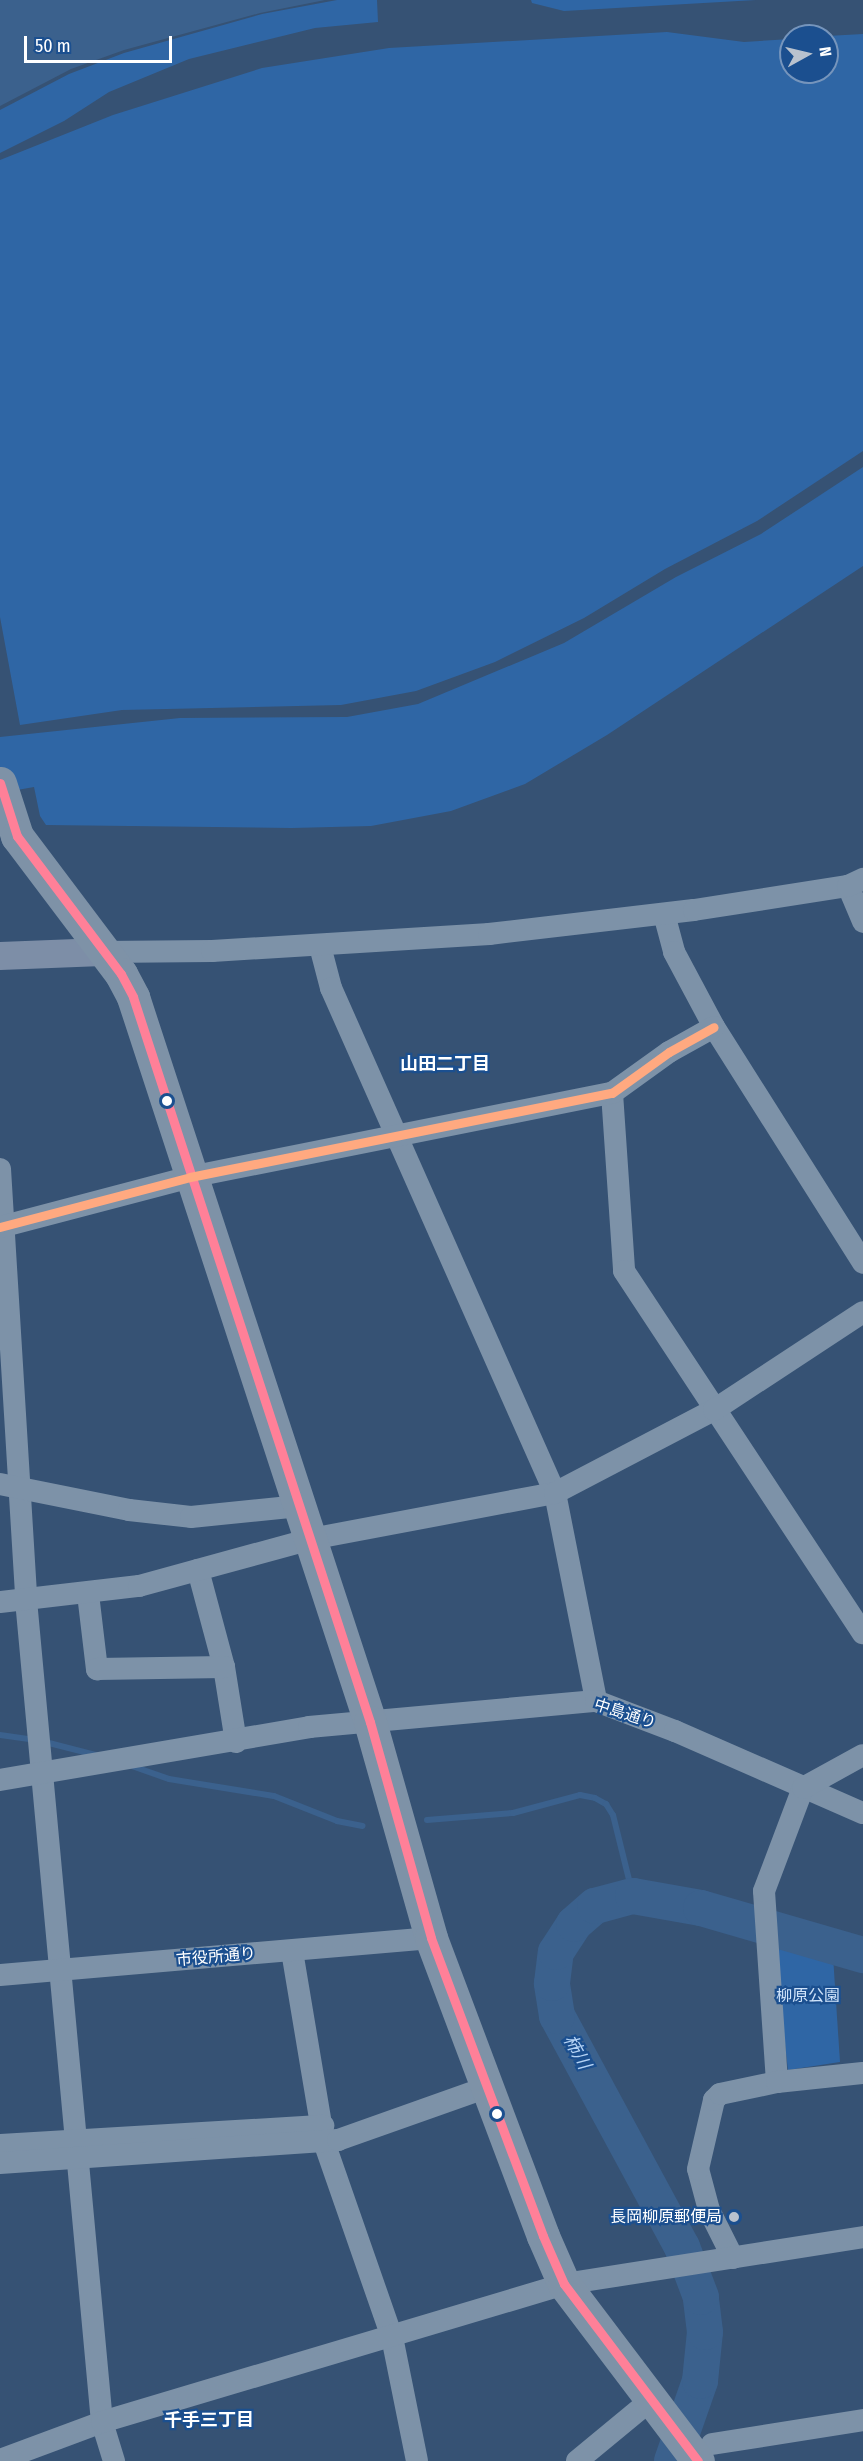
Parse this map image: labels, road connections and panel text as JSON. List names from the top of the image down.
{
  "streets": {
    "street": ["中島通り", "市役所通り"]
  },
  "districts": ["山田二丁目", "千手三丁目"],
  "water": ["柿川"],
  "parks": ["柳原公園"],
  "places": ["長岡柳原郵便局"],
  "scale_bar": "50 m",
  "north": "right"
}
